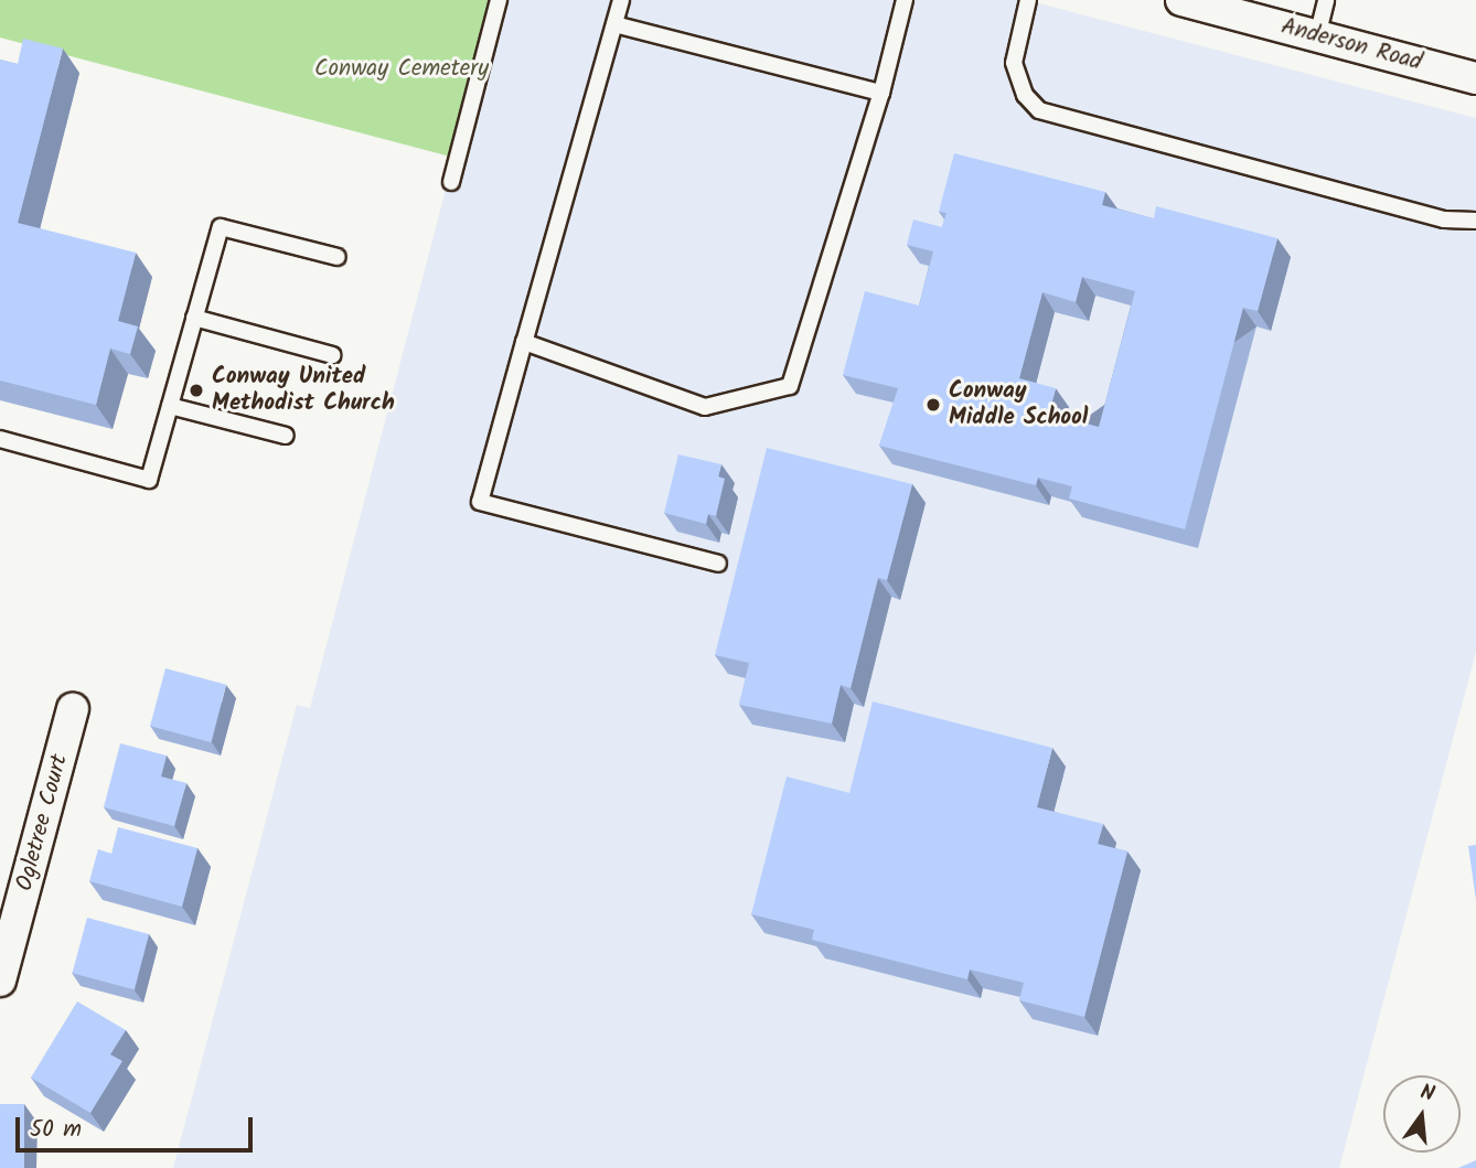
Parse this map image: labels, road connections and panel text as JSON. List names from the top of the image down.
{
  "streets": {
    "street": ["Anderson Road", "Ogletree Court"]
  },
  "parks": ["Conway Cemetery"],
  "places": ["Conway United Methodist Church", "Conway Middle School"],
  "scale_bar": "50 m",
  "north": "top"
}
